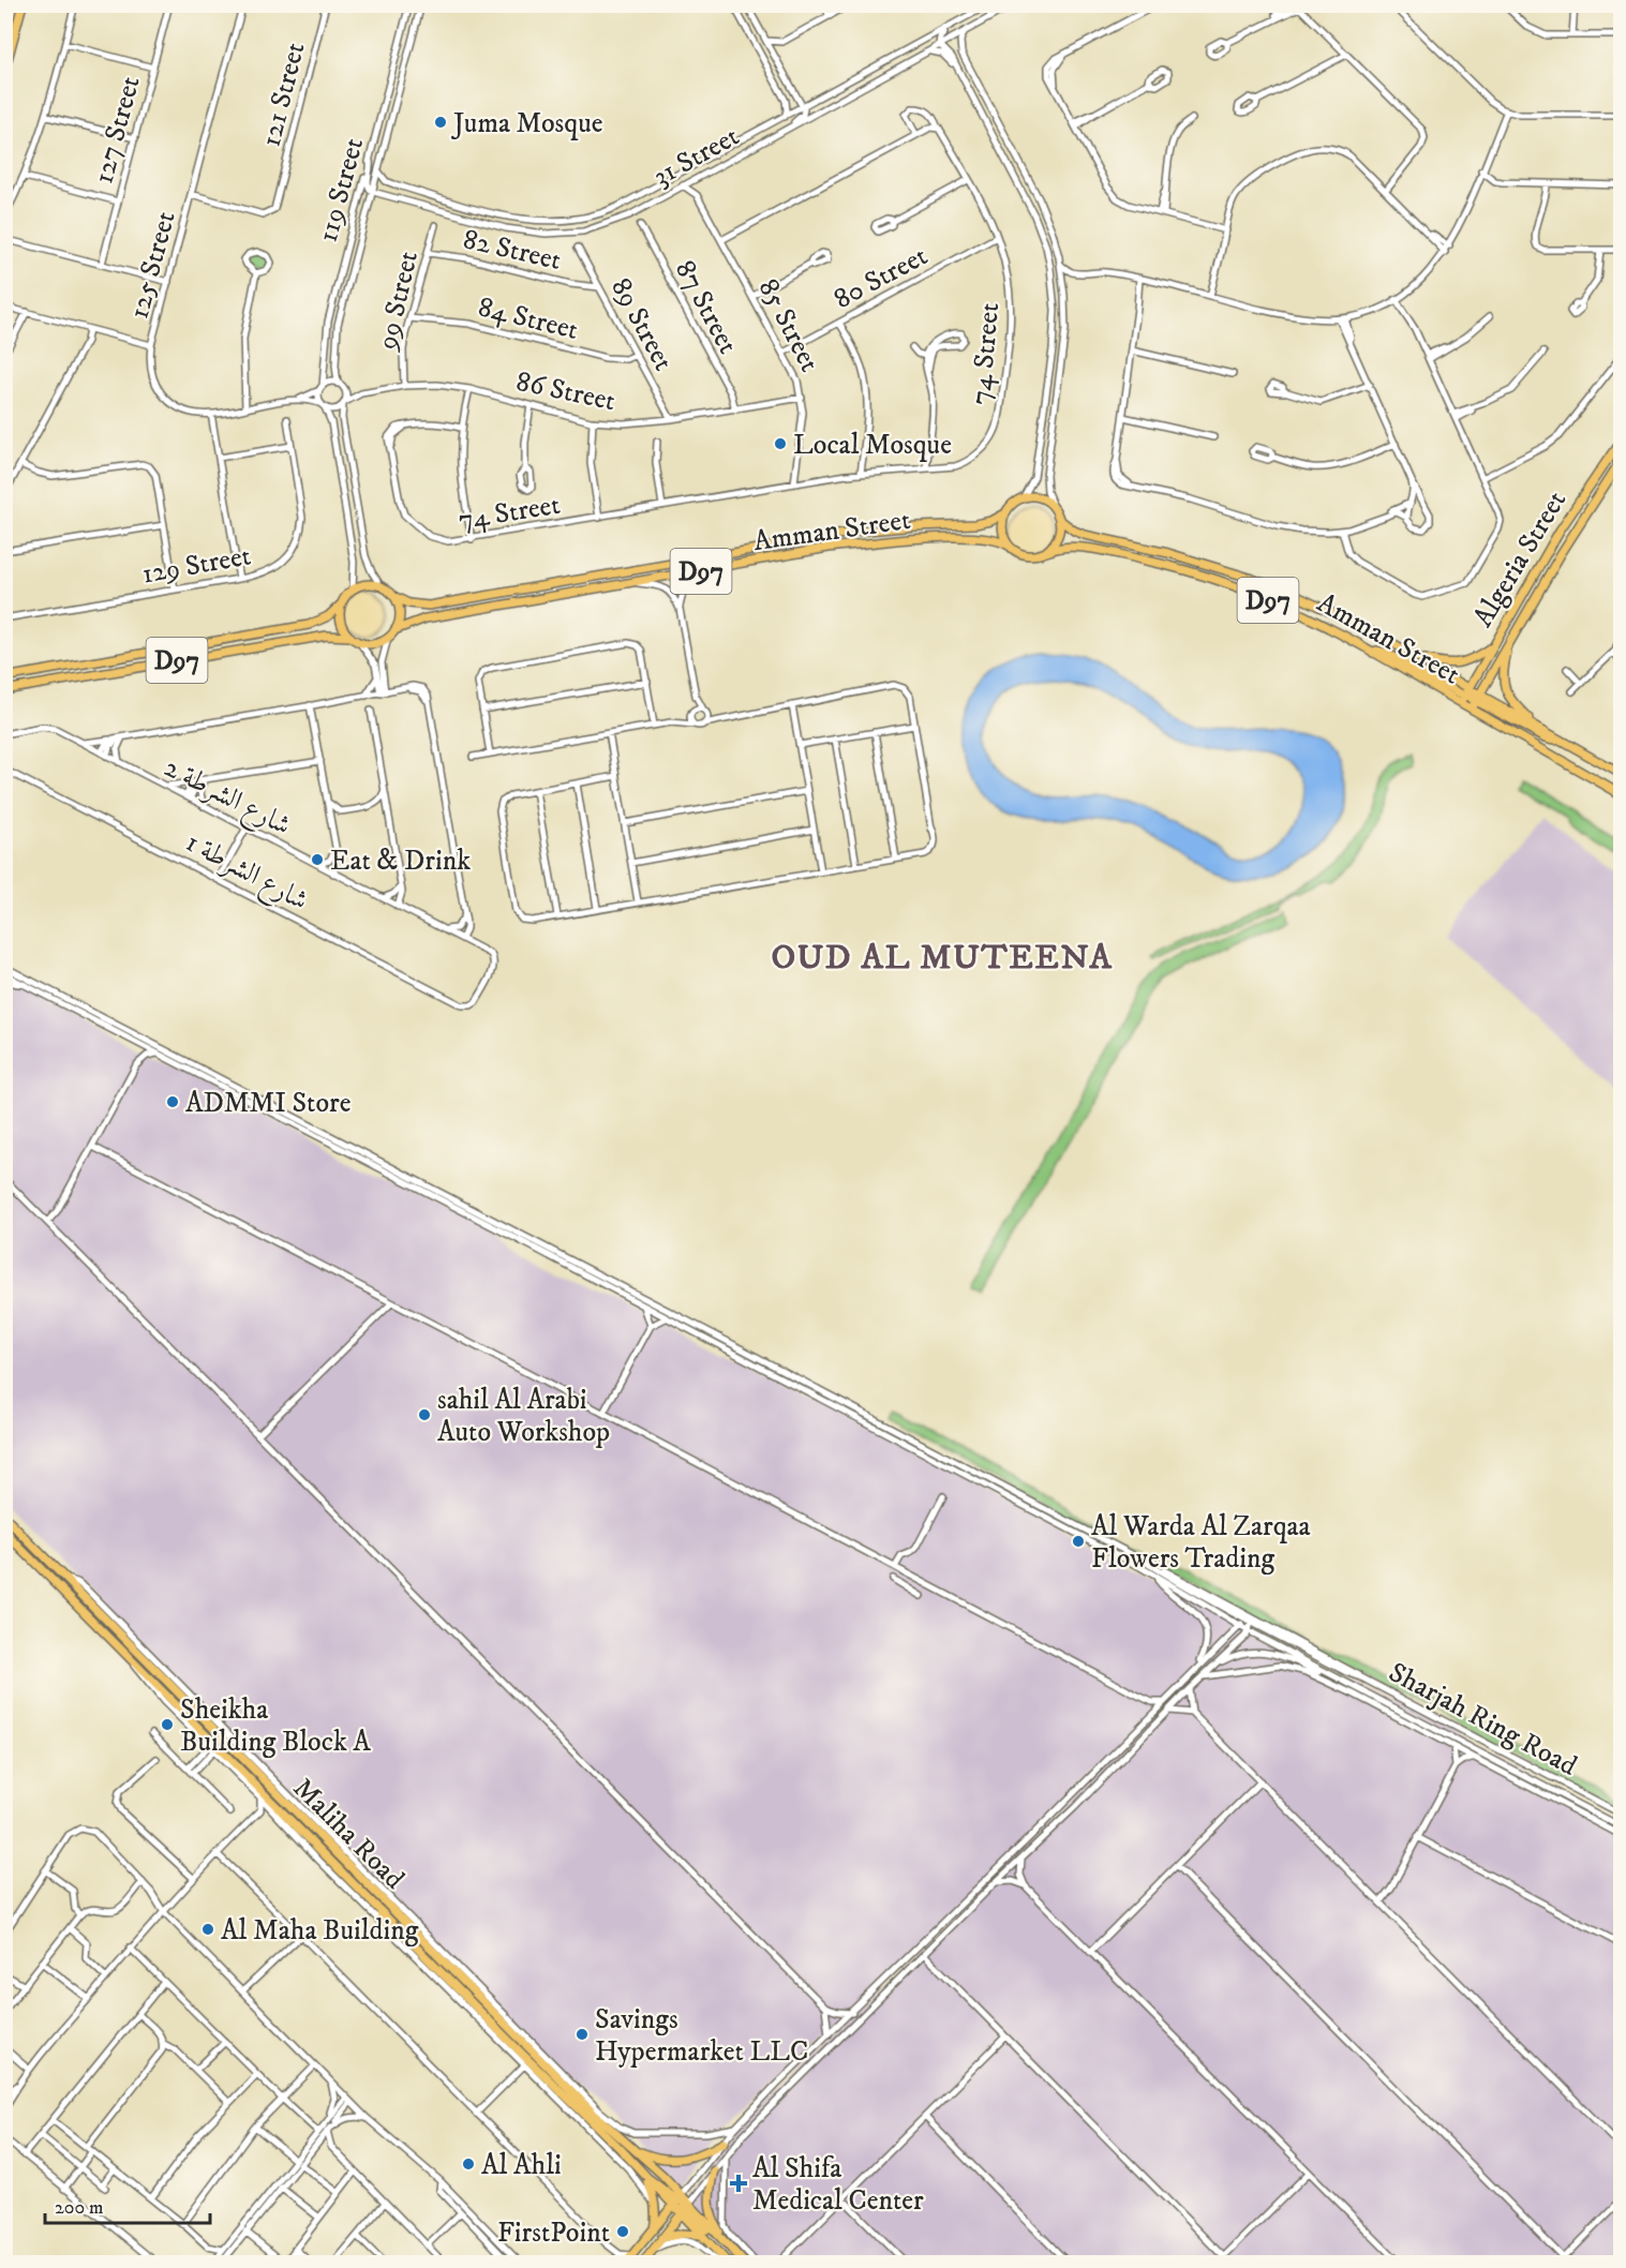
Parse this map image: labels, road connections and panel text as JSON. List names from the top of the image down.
{
  "streets": {
    "main road": [
      "Amman Street",
      "Algeria Street",
      "D97",
      "Maliha Road"
    ],
    "street": [
      "121 Street",
      "127 Street",
      "31 Street",
      "119 Street",
      "82 Street",
      "125 Street",
      "80 Street",
      "99 Street",
      "87 Street",
      "84 Street",
      "89 Street",
      "85 Street",
      "74 Street",
      "86 Street",
      "129 Street",
      "شارع الشرطة 2",
      "شارع الشرطة 1",
      "Sharjah Ring Road"
    ]
  },
  "crossings": [
    ["121 Street", "125 Street"],
    ["31 Street", "119 Street"],
    ["31 Street", "85 Street"],
    ["119 Street", "125 Street"],
    ["119 Street", "86 Street"],
    ["82 Street", "99 Street"],
    ["82 Street", "89 Street"],
    ["125 Street", "86 Street"],
    ["80 Street", "85 Street"],
    ["80 Street", "74 Street"],
    ["99 Street", "84 Street"],
    ["99 Street", "86 Street"],
    ["87 Street", "86 Street"],
    ["84 Street", "89 Street"],
    ["89 Street", "86 Street"],
    ["85 Street", "74 Street"],
    ["85 Street", "86 Street"],
    ["Amman Street", "Algeria Street"],
    ["Amman Street", "D97"],
    ["شارع الشرطة 2", "شارع الشرطة 1"]
  ],
  "districts": ["OUD AL MUTEENA"],
  "places": {
    "other": [
      "Juma Mosque",
      "Local Mosque",
      "Eat & Drink",
      "ADMMI Store",
      "sahil Al Arabi Auto Workshop",
      "Al Warda Al Zarqaa Flowers Trading",
      "Sheikha Building Block A",
      "Al Maha Building",
      "Savings Hypermarket LLC",
      "Al Ahli",
      "FirstPoint"
    ],
    "health": ["Al Shifa Medical Center"]
  },
  "scale_bar": "200 m"
}
